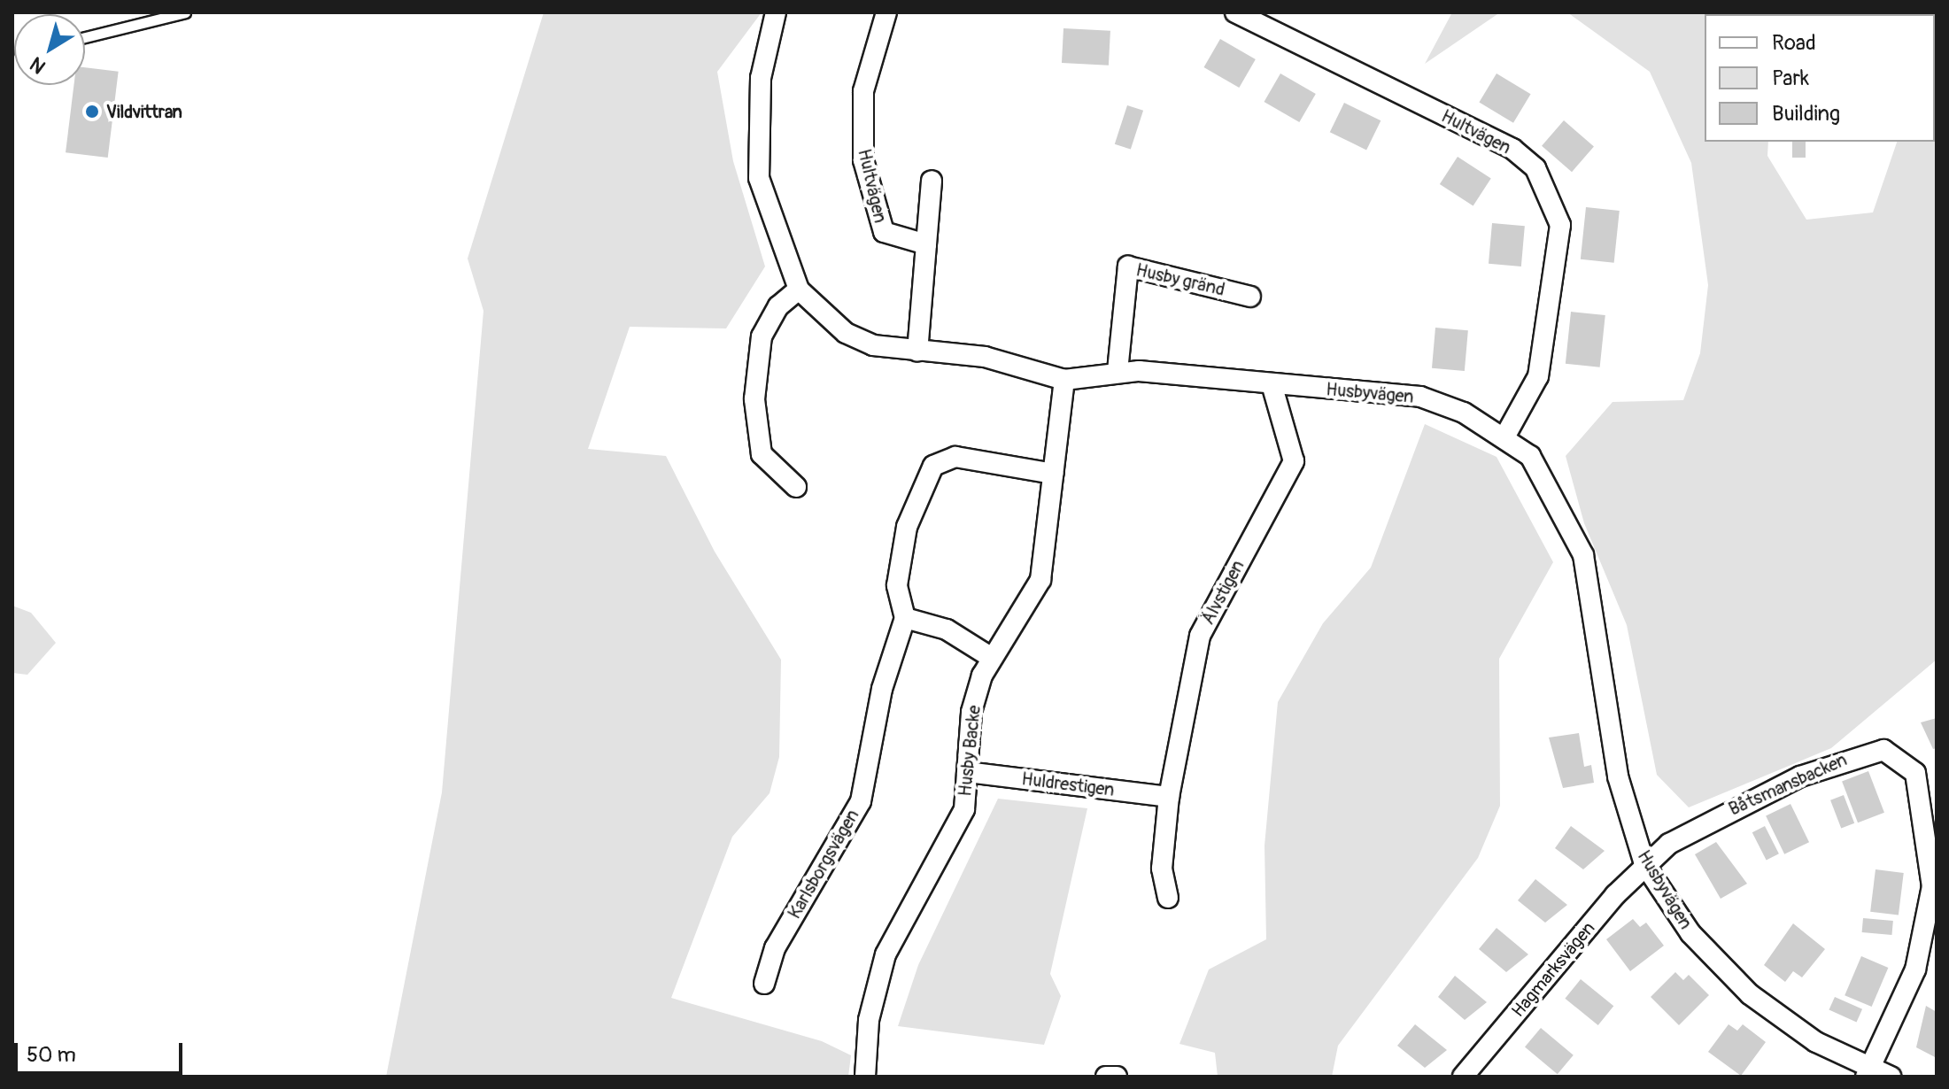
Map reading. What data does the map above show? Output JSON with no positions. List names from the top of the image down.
{
  "streets": {
    "street": [
      "Hultvägen",
      "Husby gränd",
      "Husbyvägen",
      "Älvstigen",
      "Husby Backe",
      "Huldrestigen",
      "Båtsmansbacken",
      "Karlsborgsvägen",
      "Hagmarksvägen"
    ]
  },
  "crossings": [
    ["Hultvägen", "Husbyvägen"],
    ["Husby gränd", "Husbyvägen"],
    ["Husbyvägen", "Älvstigen"],
    ["Husbyvägen", "Husby Backe"],
    ["Husbyvägen", "Båtsmansbacken"],
    ["Husbyvägen", "Hagmarksvägen"],
    ["Älvstigen", "Huldrestigen"],
    ["Husby Backe", "Huldrestigen"],
    ["Båtsmansbacken", "Hagmarksvägen"]
  ],
  "places": ["Vildvittran"],
  "legend": ["Road", "Park", "Building"],
  "scale_bar": "50 m",
  "north": "bottom left"
}
